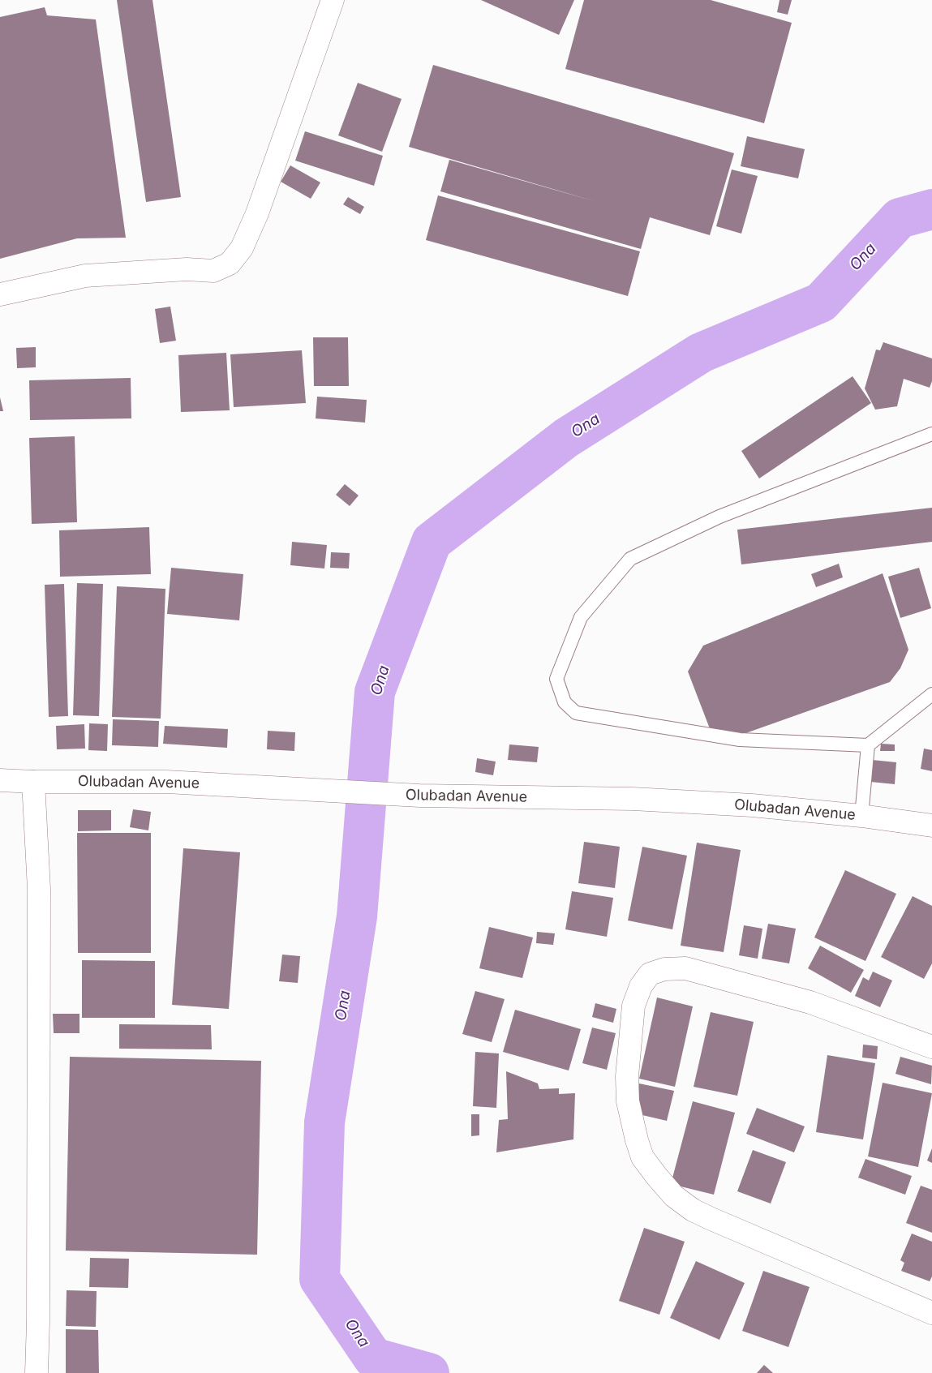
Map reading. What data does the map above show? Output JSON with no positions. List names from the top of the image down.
{
  "streets": {
    "street": ["Olubadan Avenue"]
  },
  "water": ["Ona"]
}
